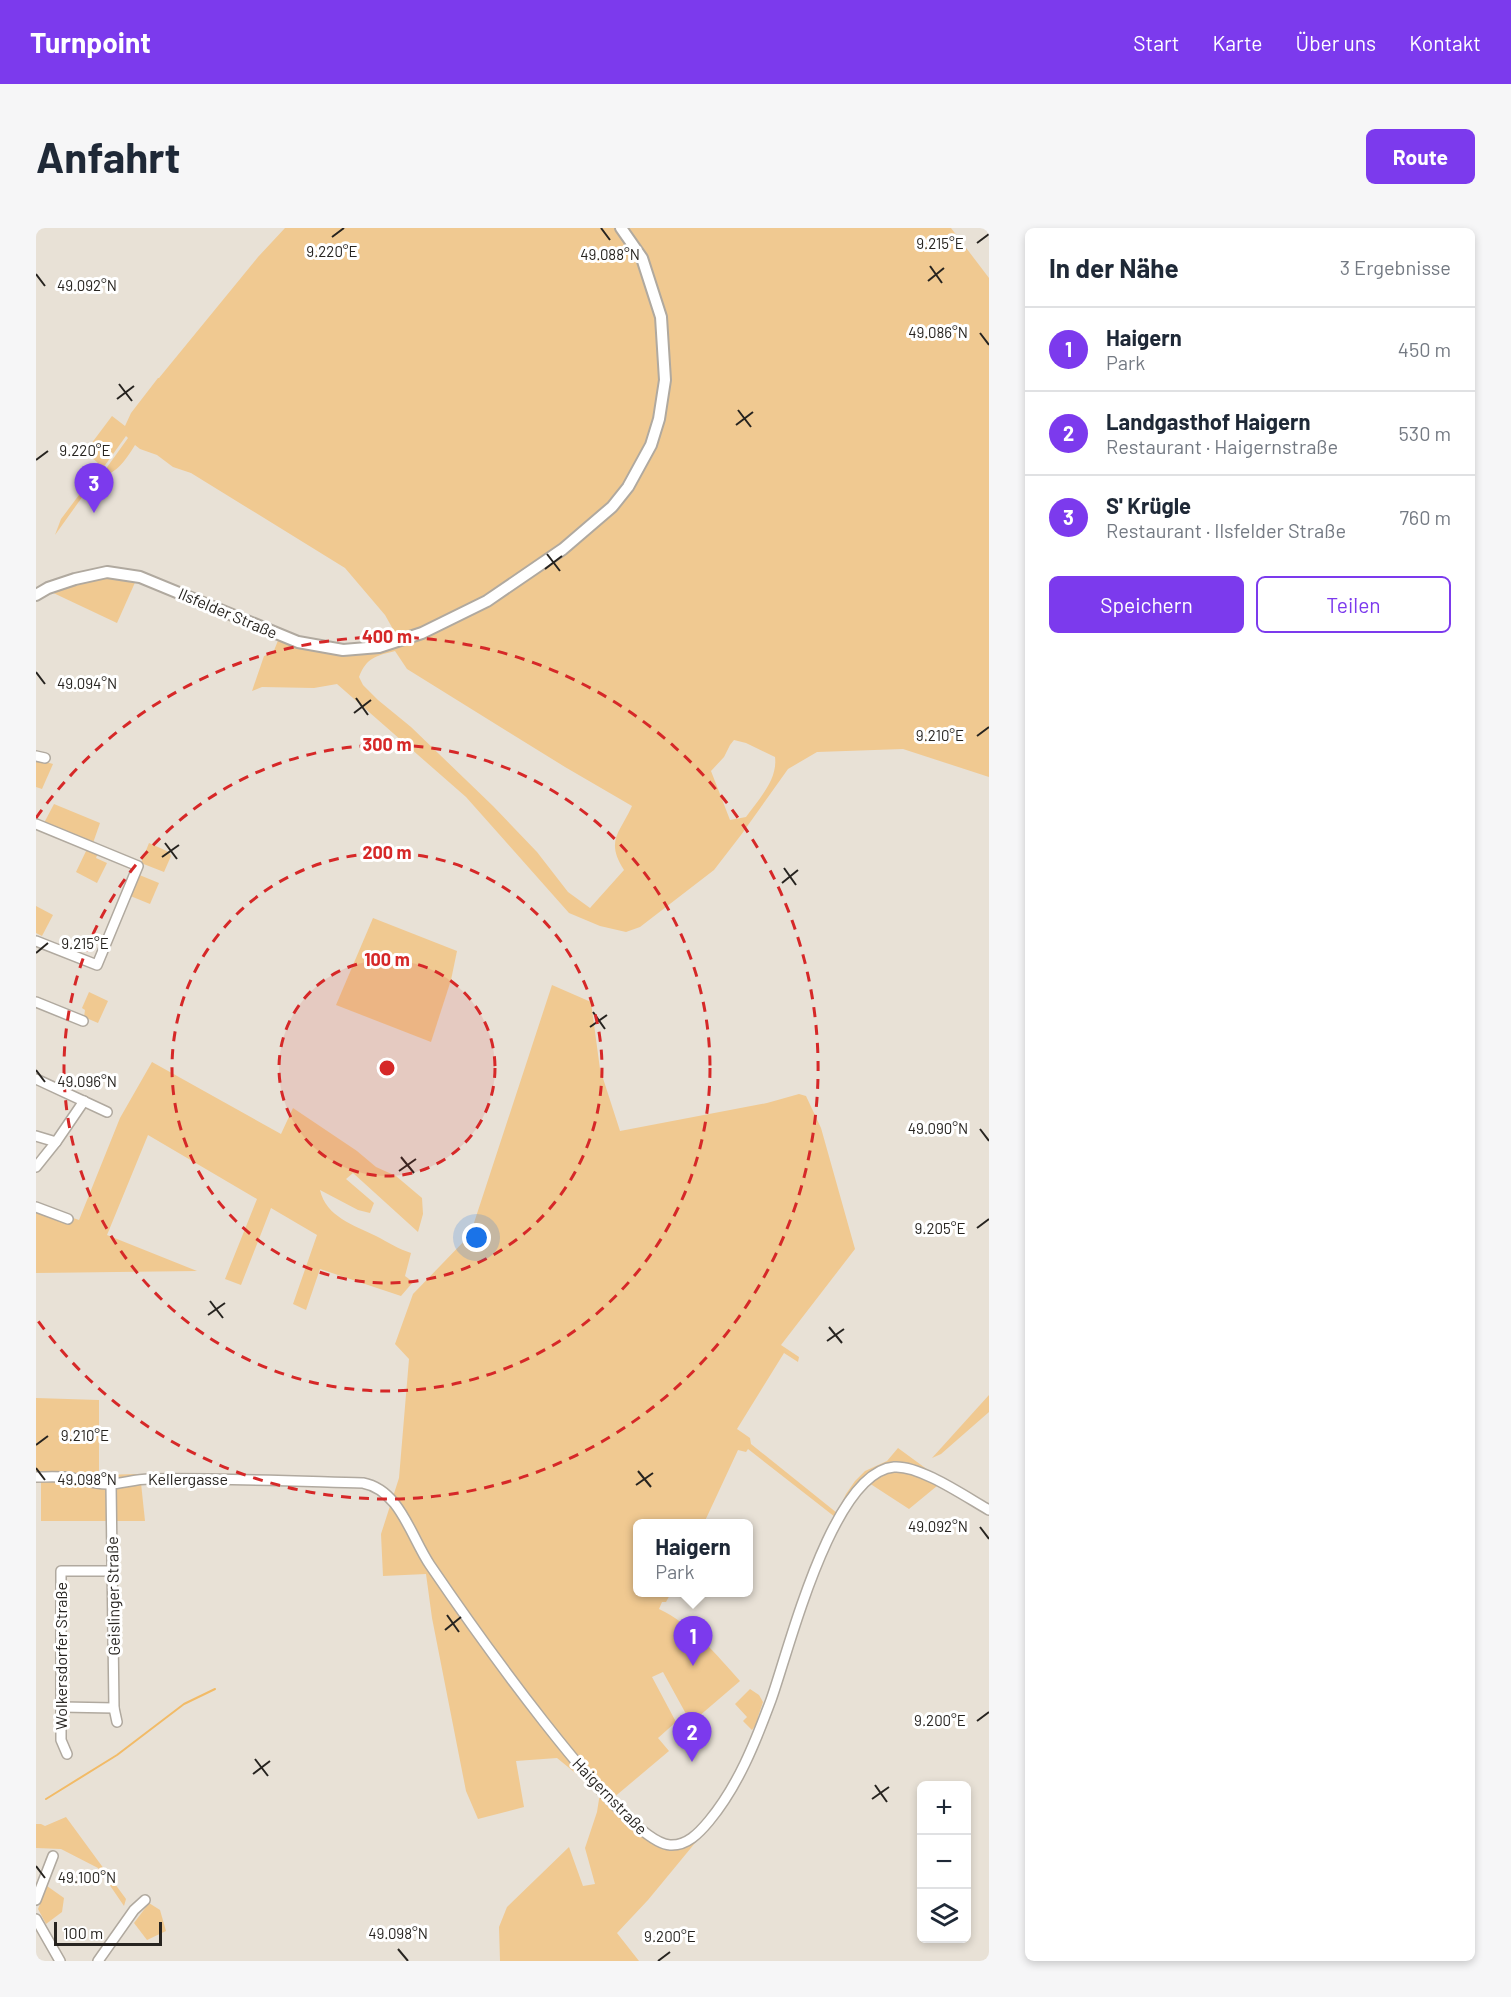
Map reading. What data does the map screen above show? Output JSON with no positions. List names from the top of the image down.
{
  "streets": {
    "main road": ["Ilsfelder Straße"],
    "street": [
      "Kellergasse",
      "Geislinger Straße",
      "Wolkersdorfer Straße",
      "Haigernstraße"
    ]
  },
  "crossings": [
    ["Kellergasse", "Geislinger Straße"],
    ["Kellergasse", "Haigernstraße"],
    ["Geislinger Straße", "Wolkersdorfer Straße"]
  ],
  "scale_bar": "100 m",
  "page": {
    "header": "Turnpoint",
    "nav": [
      "Start",
      "Karte",
      "Über uns",
      "Kontakt"
    ],
    "buttons": [
      "Route",
      ["Speichern", "Teilen"]
    ],
    "title": "Anfahrt",
    "heading": ["In der Nähe", "3 Ergebnisse"],
    "list": [
      {
        "mark": "1",
        "name": "Haigern",
        "note": "Park",
        "value": "450 m"
      },
      {
        "mark": "2",
        "name": "Landgasthof Haigern",
        "note": "Restaurant · Haigernstraße",
        "value": "530 m"
      },
      {
        "mark": "3",
        "name": "S' Krügle",
        "note": "Restaurant · Ilsfelder Straße",
        "value": "760 m"
      }
    ],
    "pins": ["3", "1", "2"],
    "popup": ["Haigern", "Park"],
    "map_buttons": ["+", "−"],
    "scale": "100 m"
  },
  "coordinates": [
    "9.215°E",
    "9.220°E",
    "49.088°N",
    "49.092°N",
    "49.086°N",
    "49.094°N",
    "9.210°E",
    "49.096°N",
    "49.090°N",
    "9.205°E",
    "49.098°N",
    "9.200°E",
    "49.100°N"
  ],
  "rings": [
    "400 m",
    "300 m",
    "200 m",
    "100 m"
  ]
}
